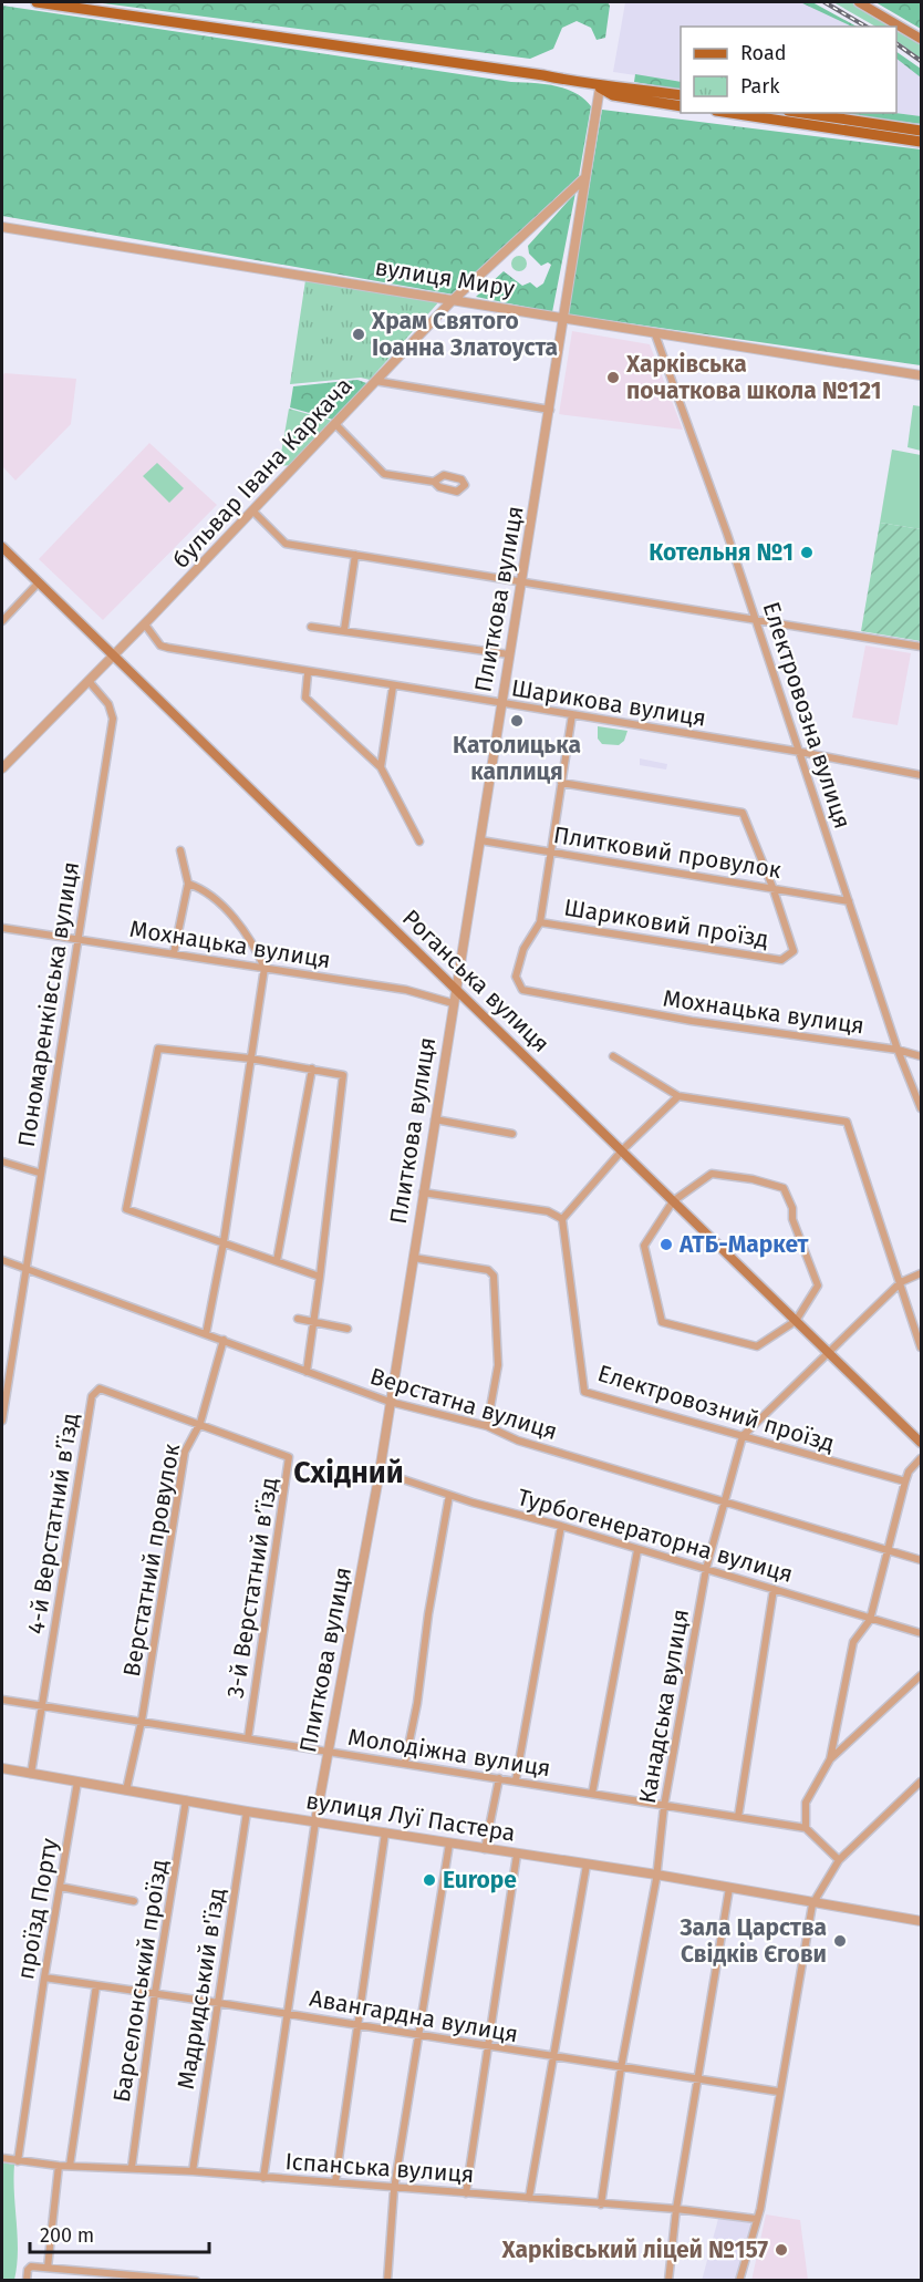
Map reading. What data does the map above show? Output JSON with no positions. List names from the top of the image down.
{
  "streets": {
    "main road": ["Роганська вулиця"],
    "street": [
      "вулиця Миру",
      "бульвар Івана Каркача",
      "Плиткова вулиця",
      "Шарикова вулиця",
      "Електровозна вулиця",
      "Плитковий провулок",
      "Шариковий проїзд",
      "Мохнацька вулиця",
      "Пономаренківська вулиця",
      "Верстатна вулиця",
      "Електровозний проїзд",
      "4-й Верстатний в’їзд",
      "Турбогенераторна вулиця",
      "Верстатний провулок",
      "3-й Верстатний в’їзд",
      "Канадська вулиця",
      "Молодіжна вулиця",
      "вулиця Луї Пастера",
      "проїзд Порту",
      "Барселонський проїзд",
      "Мадридський в'їзд",
      "Авангардна вулиця",
      "Іспанська вулиця"
    ]
  },
  "crossings": [
    ["вулиця Миру", "бульвар Івана Каркача"],
    ["вулиця Миру", "Плиткова вулиця"],
    ["вулиця Миру", "Електровозна вулиця"],
    ["бульвар Івана Каркача", "Плиткова вулиця"],
    ["бульвар Івана Каркача", "Шарикова вулиця"],
    ["бульвар Івана Каркача", "Роганська вулиця"],
    ["бульвар Івана Каркача", "Пономаренківська вулиця"],
    ["Плиткова вулиця", "Шарикова вулиця"],
    ["Плиткова вулиця", "Плитковий провулок"],
    ["Плиткова вулиця", "Мохнацька вулиця"],
    ["Плиткова вулиця", "Роганська вулиця"],
    ["Плиткова вулиця", "Верстатна вулиця"],
    ["Плиткова вулиця", "Турбогенераторна вулиця"],
    ["Плиткова вулиця", "Молодіжна вулиця"],
    ["Плиткова вулиця", "вулиця Луї Пастера"],
    ["Плиткова вулиця", "Авангардна вулиця"],
    ["Плиткова вулиця", "Іспанська вулиця"],
    ["Шарикова вулиця", "Електровозна вулиця"],
    ["Електровозна вулиця", "Плитковий провулок"],
    ["Електровозна вулиця", "Мохнацька вулиця"],
    ["Плитковий провулок", "Шариковий проїзд"],
    ["Шариковий проїзд", "Мохнацька вулиця"],
    ["Мохнацька вулиця", "Пономаренківська вулиця"],
    ["Роганська вулиця", "Канадська вулиця"],
    ["Пономаренківська вулиця", "Верстатна вулиця"],
    ["Верстатна вулиця", "Верстатний провулок"],
    ["Верстатна вулиця", "Канадська вулиця"],
    ["Електровозний проїзд", "Канадська вулиця"],
    ["4-й Верстатний в’їзд", "Верстатний провулок"],
    ["4-й Верстатний в’їзд", "3-й Верстатний в’їзд"],
    ["4-й Верстатний в’їзд", "Молодіжна вулиця"],
    ["4-й Верстатний в’їзд", "вулиця Луї Пастера"],
    ["Турбогенераторна вулиця", "Канадська вулиця"],
    ["Верстатний провулок", "3-й Верстатний в’їзд"],
    ["Верстатний провулок", "Молодіжна вулиця"],
    ["Верстатний провулок", "вулиця Луї Пастера"],
    ["3-й Верстатний в’їзд", "Молодіжна вулиця"],
    ["Канадська вулиця", "Молодіжна вулиця"],
    ["Канадська вулиця", "вулиця Луї Пастера"],
    ["Канадська вулиця", "Авангардна вулиця"],
    ["Канадська вулиця", "Іспанська вулиця"],
    ["вулиця Луї Пастера", "проїзд Порту"],
    ["вулиця Луї Пастера", "Барселонський проїзд"],
    ["вулиця Луї Пастера", "Мадридський в'їзд"],
    ["проїзд Порту", "Авангардна вулиця"],
    ["проїзд Порту", "Іспанська вулиця"],
    ["Барселонський проїзд", "Авангардна вулиця"],
    ["Барселонський проїзд", "Іспанська вулиця"],
    ["Мадридський в'їзд", "Авангардна вулиця"],
    ["Мадридський в'їзд", "Іспанська вулиця"]
  ],
  "districts": ["Східний"],
  "places": [
    "Храм Святого Іоанна Златоуста",
    "Харківська початкова школа №121",
    "Котельня №1",
    "Католицька каплиця",
    "АТБ-Маркет",
    "Europe",
    "Зала Царства Свідків Єгови",
    "Харківський ліцей №157"
  ],
  "legend": ["Road", "Park"],
  "scale_bar": "200 m"
}
